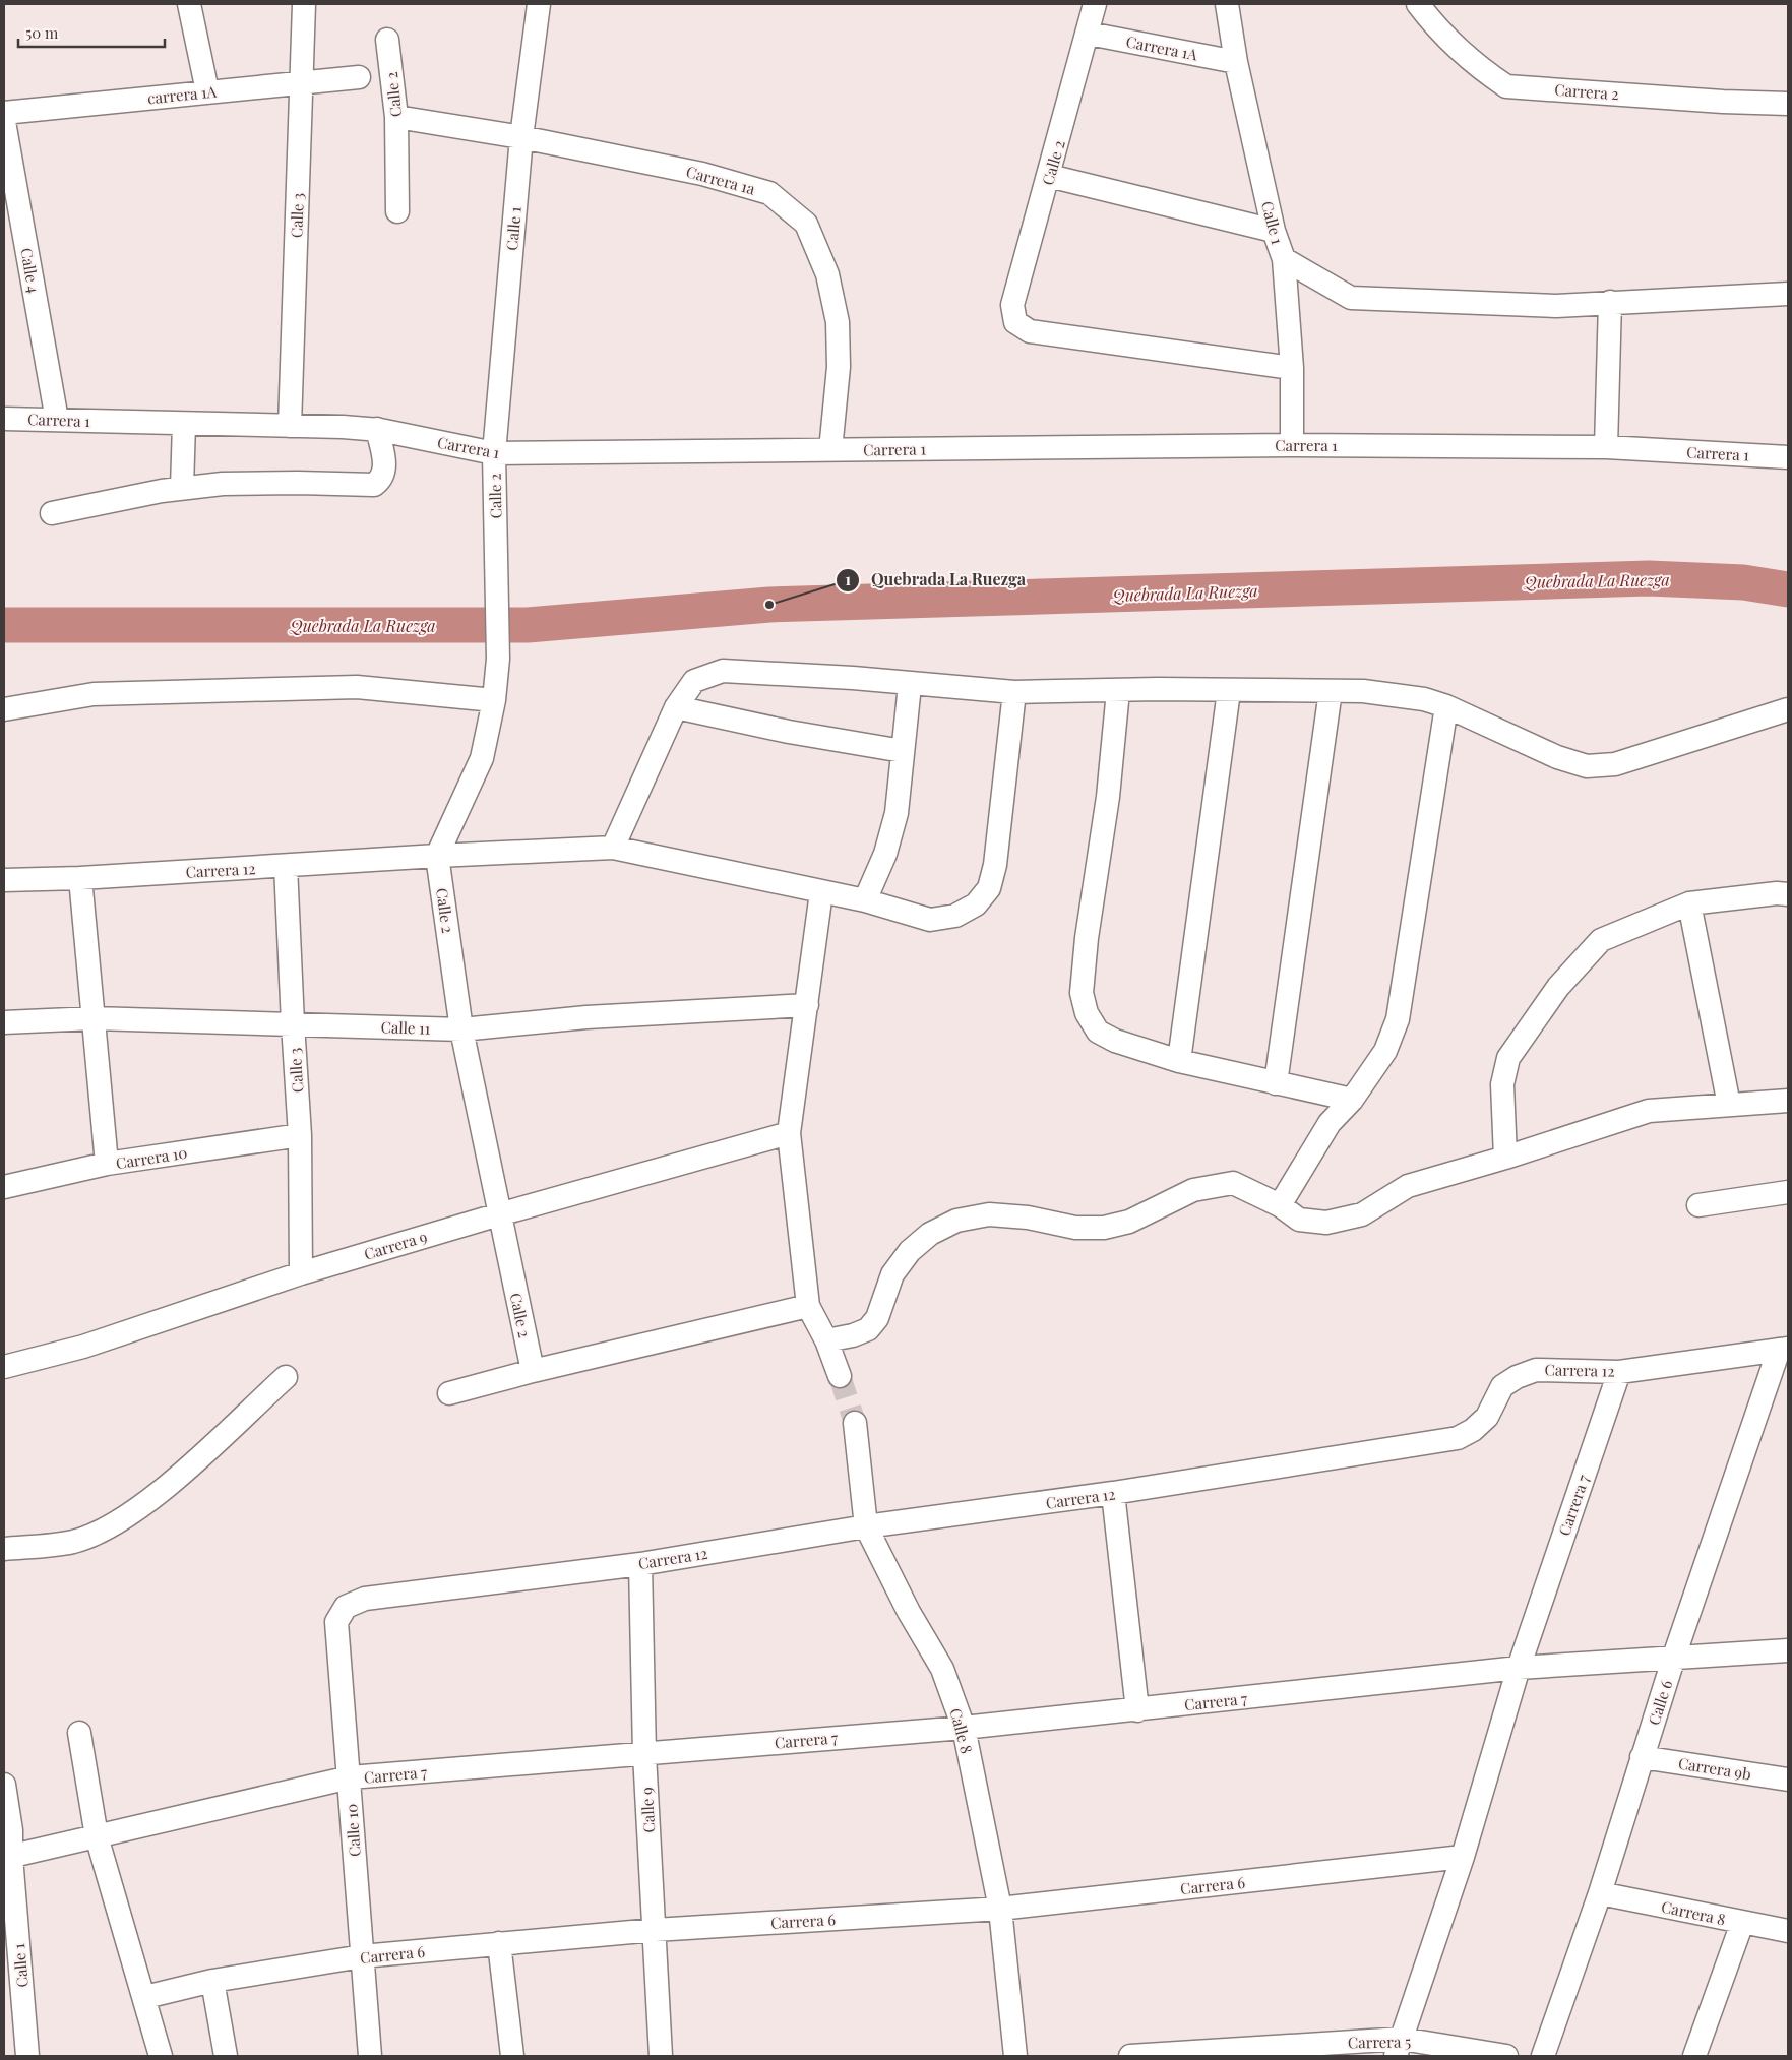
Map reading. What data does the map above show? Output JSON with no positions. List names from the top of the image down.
{
  "streets": {
    "street": [
      "Carrera 1A",
      "Carrera 2",
      "carrera 1A",
      "Calle 2",
      "Carrera 1a",
      "Calle 3",
      "Calle 1",
      "Calle 4",
      "Carrera 1",
      "Carrera 12",
      "Calle 11",
      "Carrera 10",
      "Carrera 9",
      "Carrera 7",
      "Calle 6",
      "Calle 8",
      "Carrera 9b",
      "Calle 9",
      "Calle 10",
      "Carrera 6",
      "Carrera 8",
      "Carrera 5"
    ]
  },
  "crossings": [
    ["Carrera 1A", "Calle 2"],
    ["Carrera 1A", "Calle 1"],
    ["carrera 1A", "Calle 3"],
    ["Calle 2", "Carrera 1a"],
    ["Calle 2", "Calle 1"],
    ["Calle 2", "Carrera 1"],
    ["Calle 2", "Carrera 12"],
    ["Calle 2", "Calle 11"],
    ["Calle 2", "Carrera 9"],
    ["Carrera 1a", "Calle 1"],
    ["Carrera 1a", "Carrera 1"],
    ["Calle 3", "Carrera 1"],
    ["Calle 3", "Carrera 12"],
    ["Calle 3", "Calle 11"],
    ["Calle 3", "Carrera 10"],
    ["Calle 3", "Carrera 9"],
    ["Calle 1", "Carrera 1"],
    ["Calle 4", "Carrera 1"],
    ["Carrera 12", "Carrera 7"],
    ["Carrera 12", "Calle 6"],
    ["Carrera 12", "Calle 8"],
    ["Carrera 12", "Calle 9"],
    ["Carrera 12", "Calle 10"],
    ["Carrera 7", "Calle 6"],
    ["Carrera 7", "Calle 8"],
    ["Carrera 7", "Calle 9"],
    ["Carrera 7", "Calle 10"],
    ["Carrera 7", "Carrera 6"],
    ["Carrera 7", "Carrera 5"],
    ["Calle 6", "Carrera 9b"],
    ["Calle 6", "Carrera 8"],
    ["Calle 8", "Carrera 6"],
    ["Calle 9", "Carrera 6"],
    ["Calle 10", "Carrera 6"]
  ],
  "water": ["Quebrada La Ruezga"],
  "places": ["Quebrada La Ruezga"],
  "scale_bar": "50 m"
}
